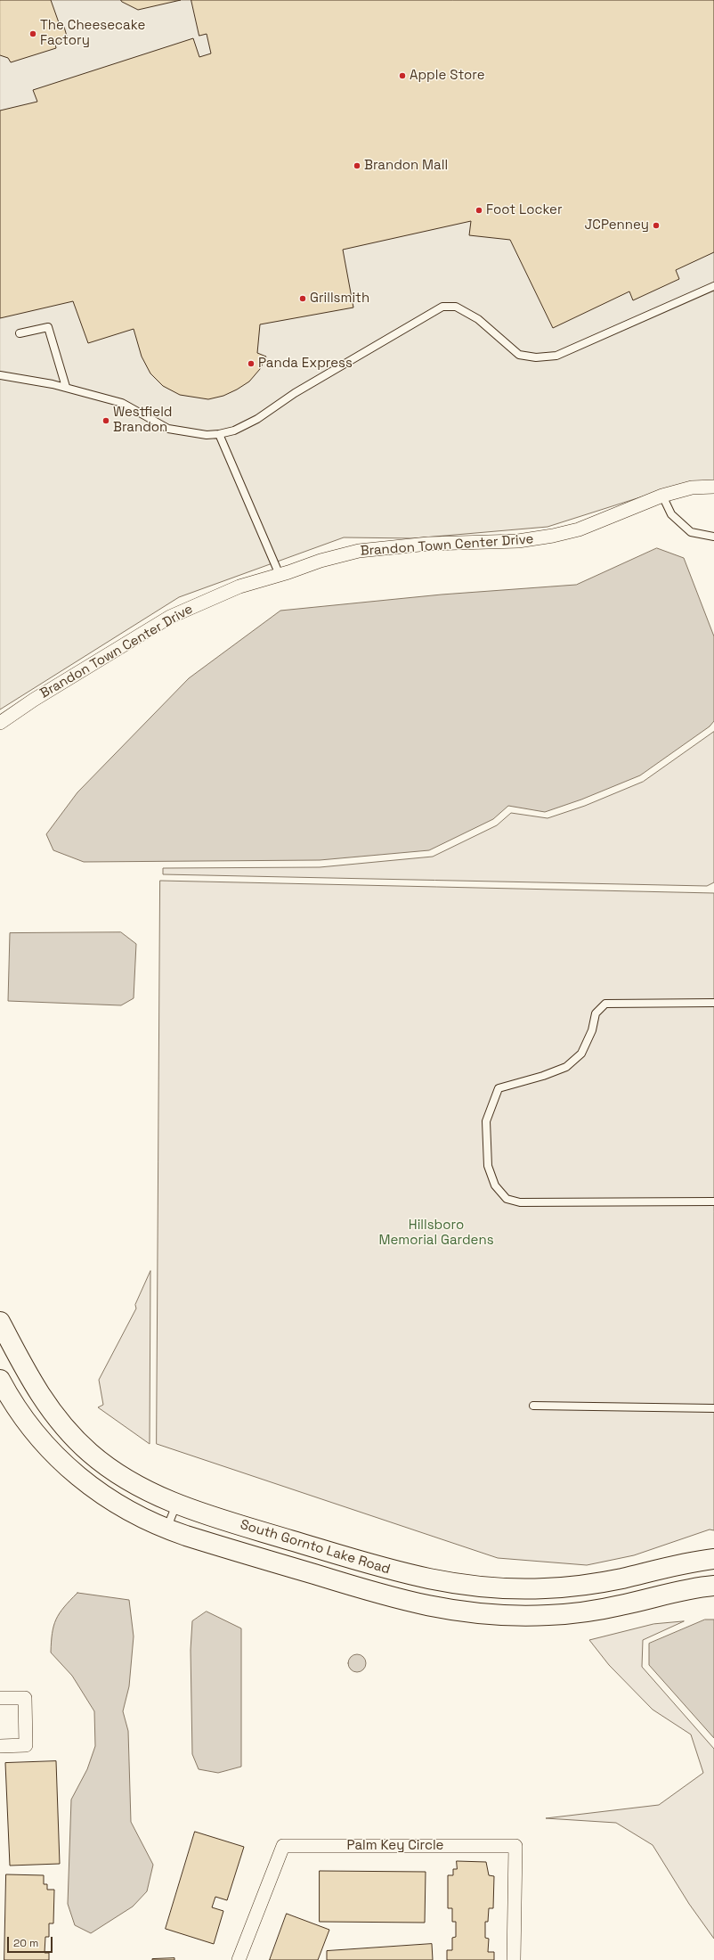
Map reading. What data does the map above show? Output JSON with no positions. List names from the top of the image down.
{
  "streets": {
    "street": ["Brandon Town Center Drive", "South Gornto Lake Road", "Palm Key Circle"]
  },
  "parks": ["Hillsboro Memorial Gardens"],
  "places": [
    "The Cheesecake Factory",
    "Apple Store",
    "Brandon Mall",
    "Foot Locker",
    "JCPenney",
    "Grillsmith",
    "Panda Express",
    "Westfield Brandon"
  ],
  "scale_bar": "20 m"
}
